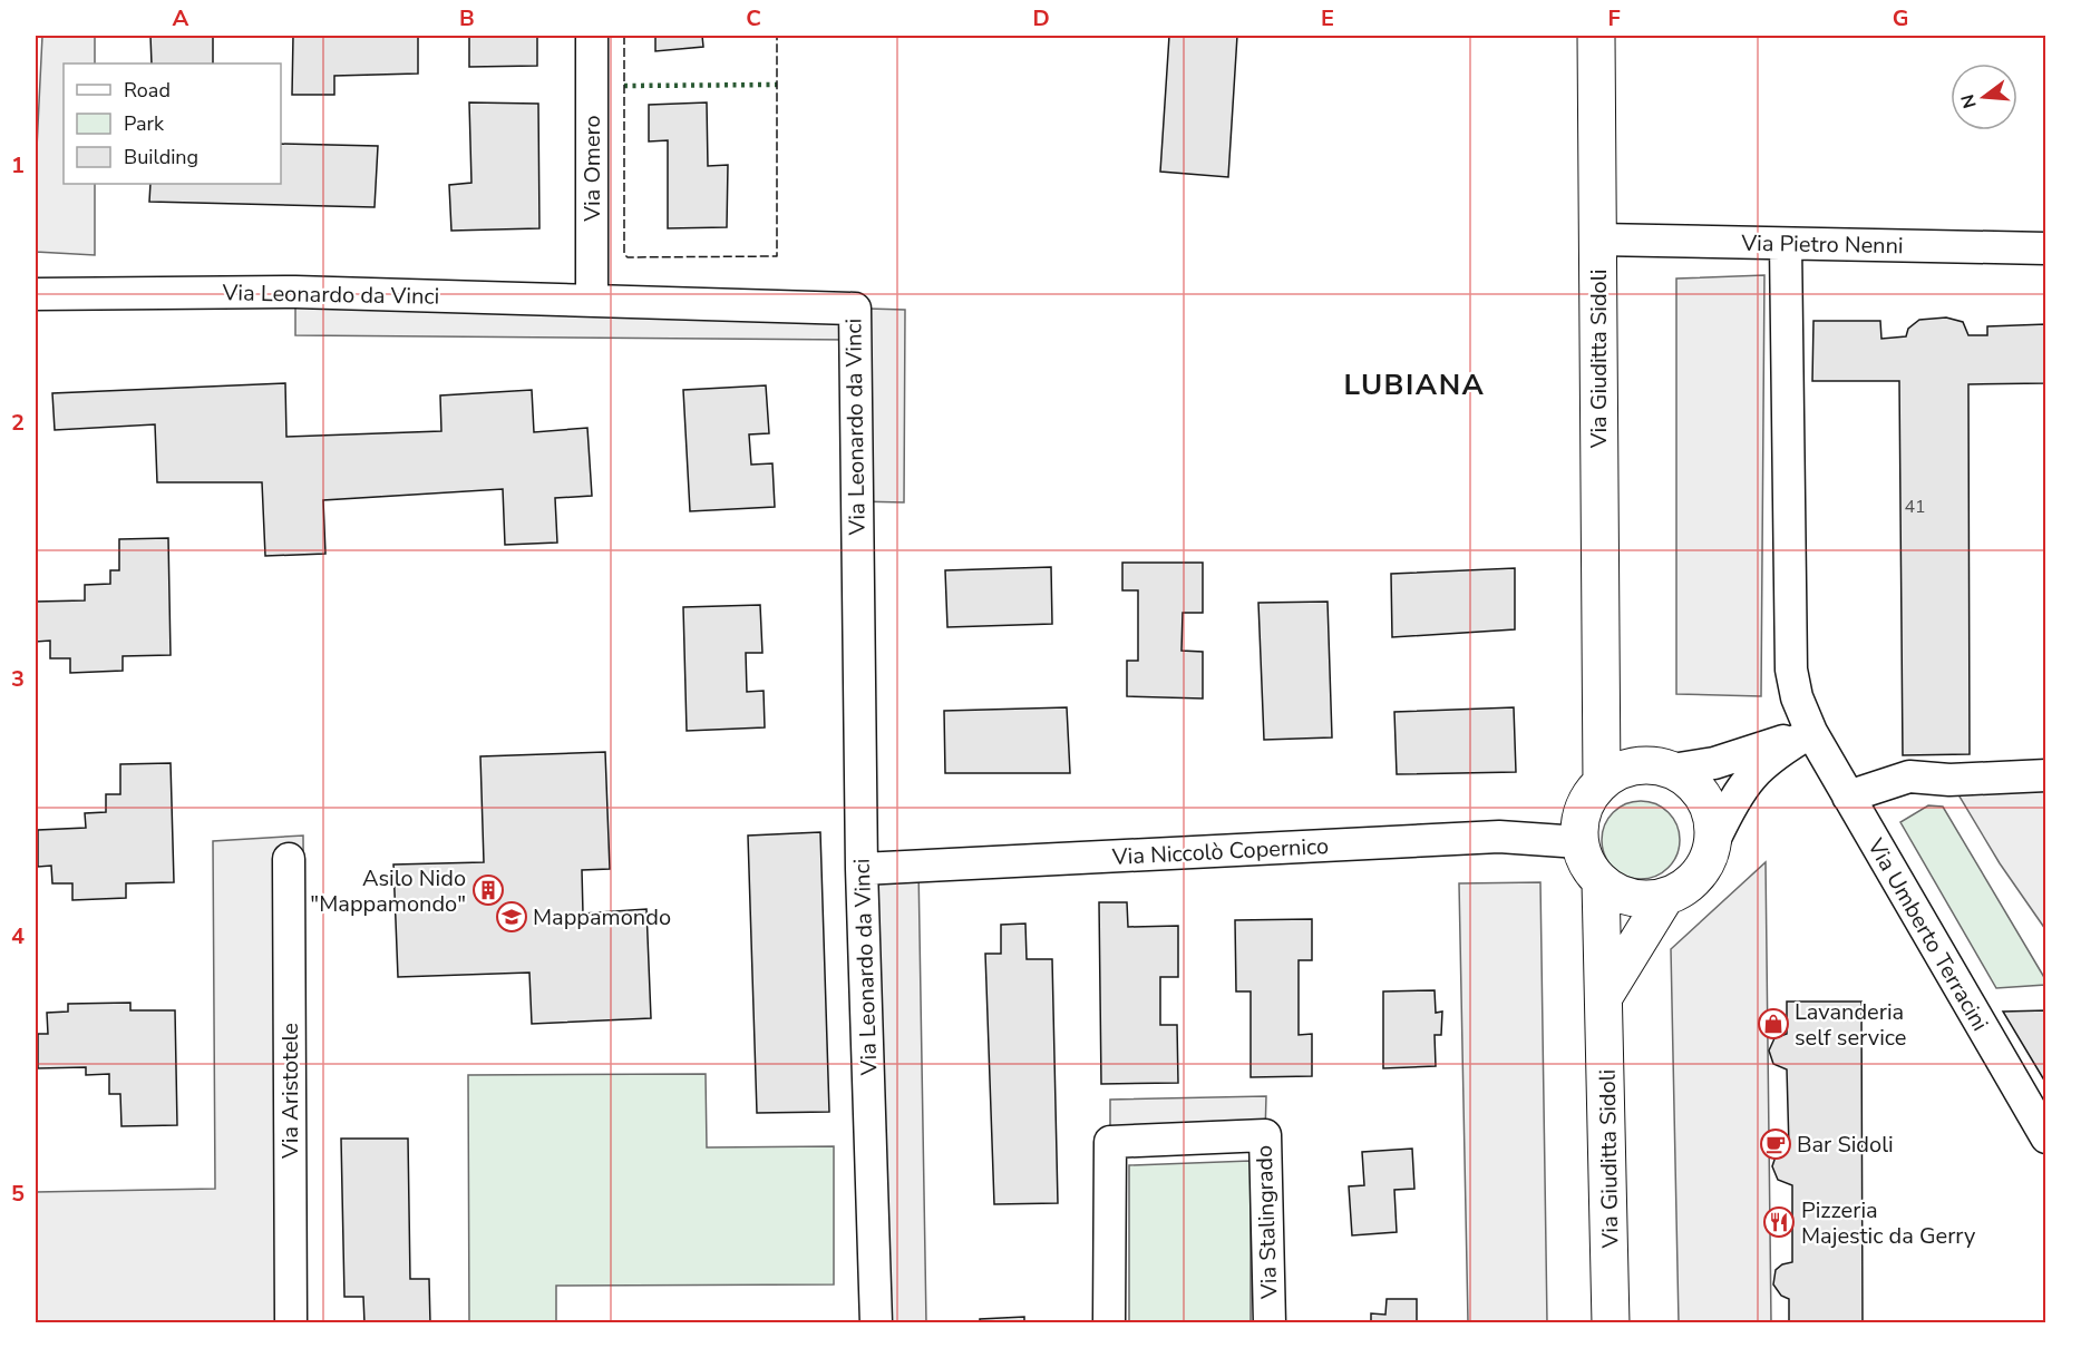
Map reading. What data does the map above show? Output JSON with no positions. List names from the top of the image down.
{
  "streets": {
    "street": [
      "Via Omero",
      "Via Pietro Nenni",
      "Via Leonardo da Vinci",
      "Via Giuditta Sidoli",
      "Via Niccolò Copernico",
      "Via Umberto Terracini",
      "Via Aristotele",
      "Via Stalingrado"
    ]
  },
  "crossings": [
    ["Via Omero", "Via Leonardo da Vinci"],
    ["Via Pietro Nenni", "Via Giuditta Sidoli"],
    ["Via Leonardo da Vinci", "Via Niccolò Copernico"],
    ["Via Giuditta Sidoli", "Via Niccolò Copernico"]
  ],
  "districts": ["LUBIANA"],
  "places": {
    "building": ["Asilo Nido \"Mappamondo\""],
    "school or university": ["Mappamondo"],
    "shop": ["Lavanderia self service"],
    "cafe": ["Bar Sidoli"],
    "restaurant": ["Pizzeria Majestic da Gerry"]
  },
  "house_numbers": ["41"],
  "legend": ["Road", "Park", "Building"],
  "north": "left",
  "grid": {
    "columns": [
      "A",
      "B",
      "C",
      "D",
      "E",
      "F",
      "G"
    ],
    "rows": [
      "1",
      "2",
      "3",
      "4",
      "5"
    ]
  }
}
